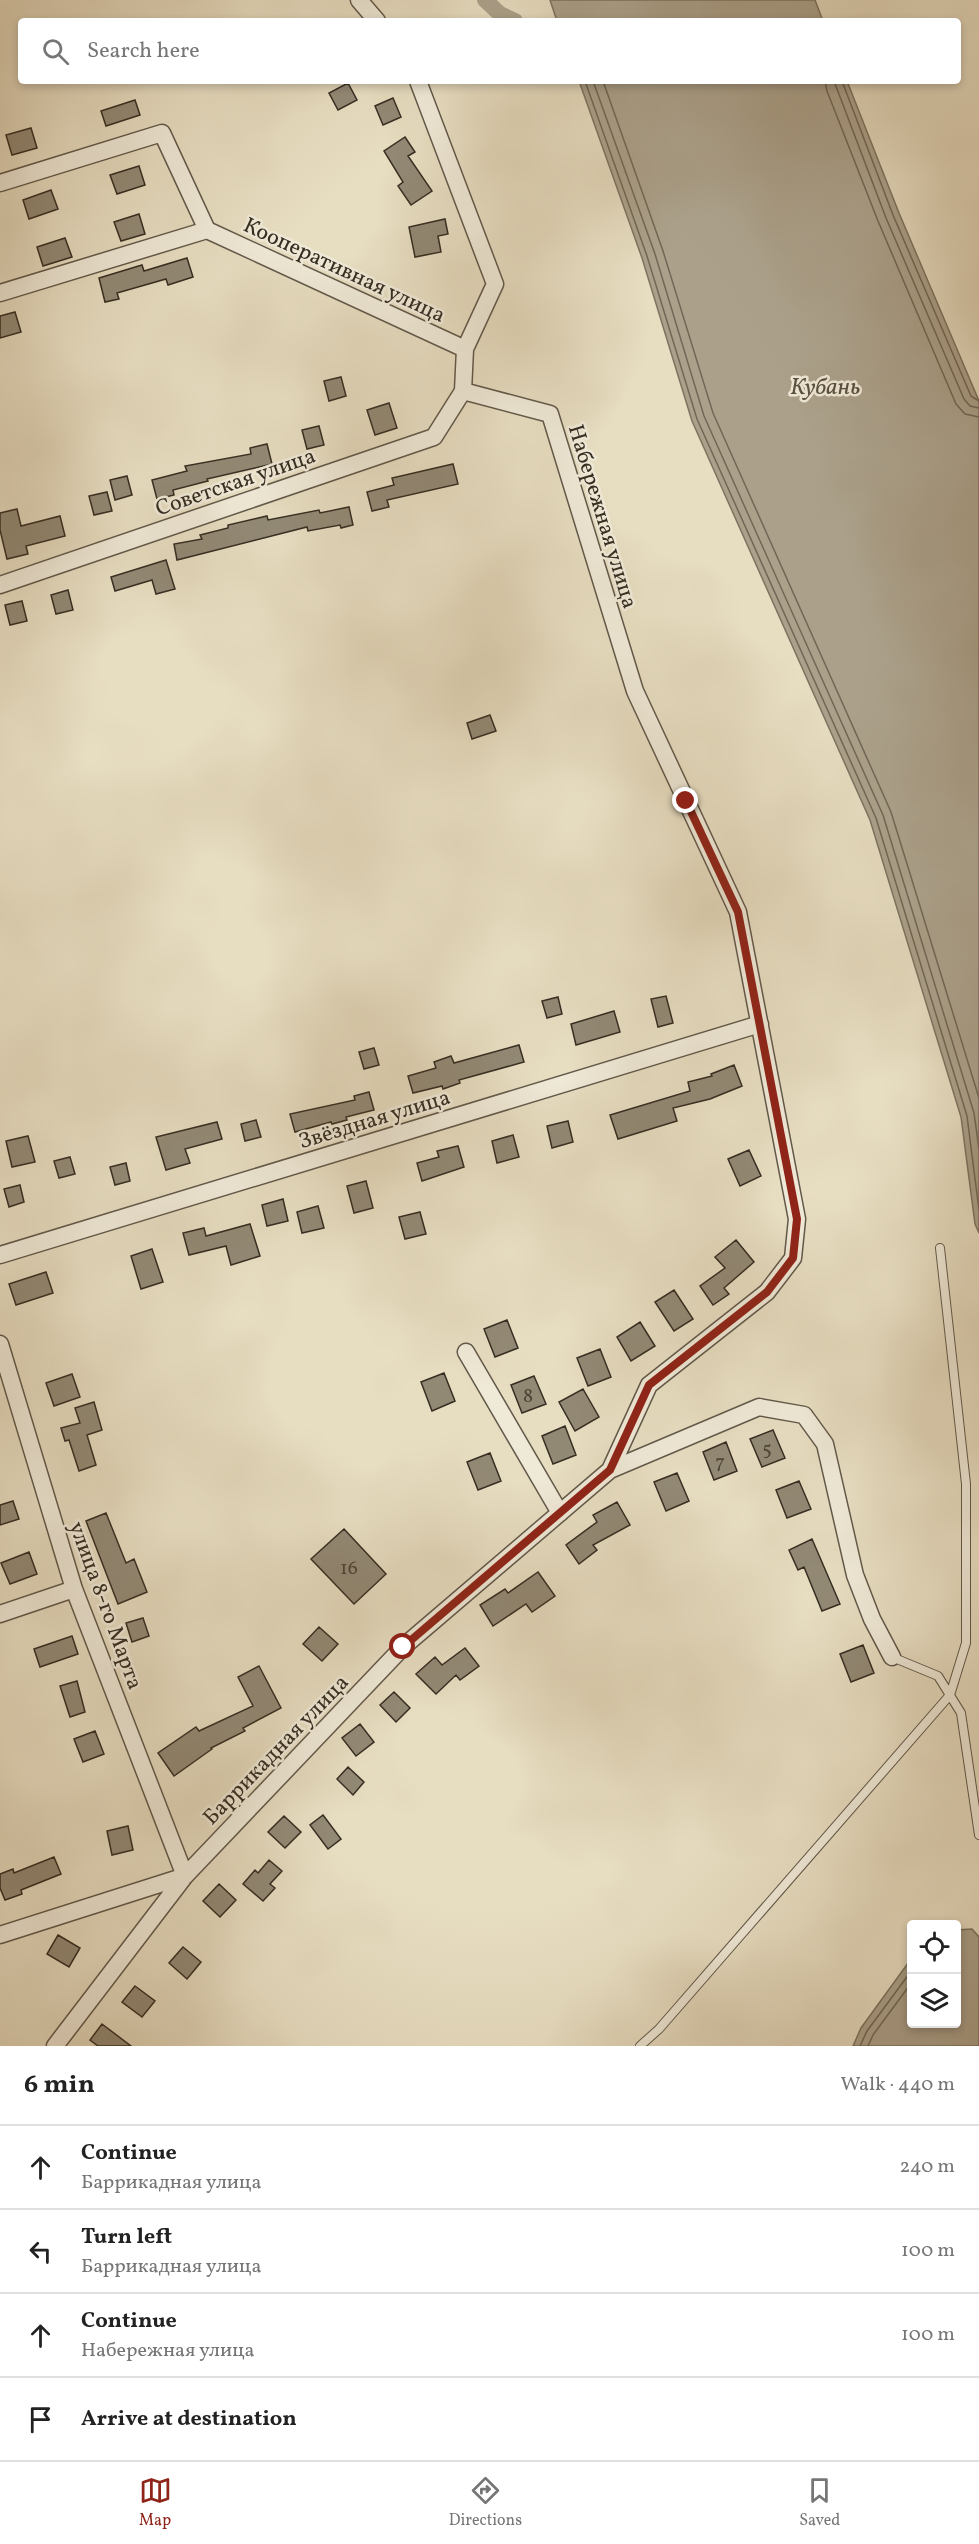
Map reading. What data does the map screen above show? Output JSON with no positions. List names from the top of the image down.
{
  "streets": {
    "street": [
      "Кооперативная улица",
      "Советская улица",
      "Набережная улица",
      "Звёздная улица",
      "улица 8-го Марта",
      "Баррикадная улица"
    ]
  },
  "crossings": [
    ["Советская улица", "Набережная улица"],
    ["Набережная улица", "Звёздная улица"],
    ["Набережная улица", "Баррикадная улица"],
    ["Звёздная улица", "Баррикадная улица"],
    ["улица 8-го Марта", "Баррикадная улица"]
  ],
  "water": ["Кубань"],
  "house_numbers": [
    "8",
    "5",
    "7",
    "16"
  ],
  "page": {
    "search": "Search here",
    "heading": ["6 min", "Walk · 440 m"],
    "list": [
      ["Continue", "Баррикадная улица", "240 m"],
      ["Turn left", "Баррикадная улица", "100 m"],
      ["Continue", "Набережная улица", "100 m"],
      "Arrive at destination"
    ],
    "nav": ["Map", "Directions", "Saved"]
  }
}
